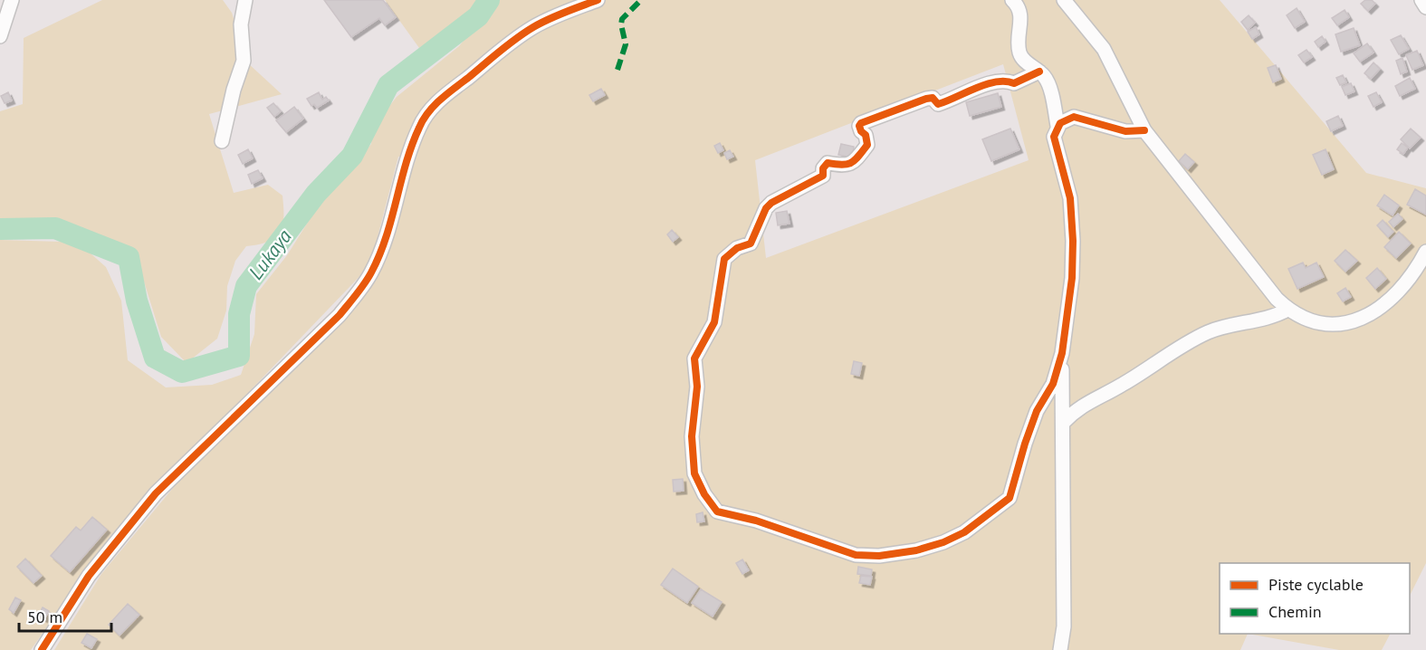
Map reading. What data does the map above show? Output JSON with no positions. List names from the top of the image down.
{
  "water": ["Lukaya"],
  "legend": ["Piste cyclable", "Chemin"],
  "scale_bar": "50 m"
}
